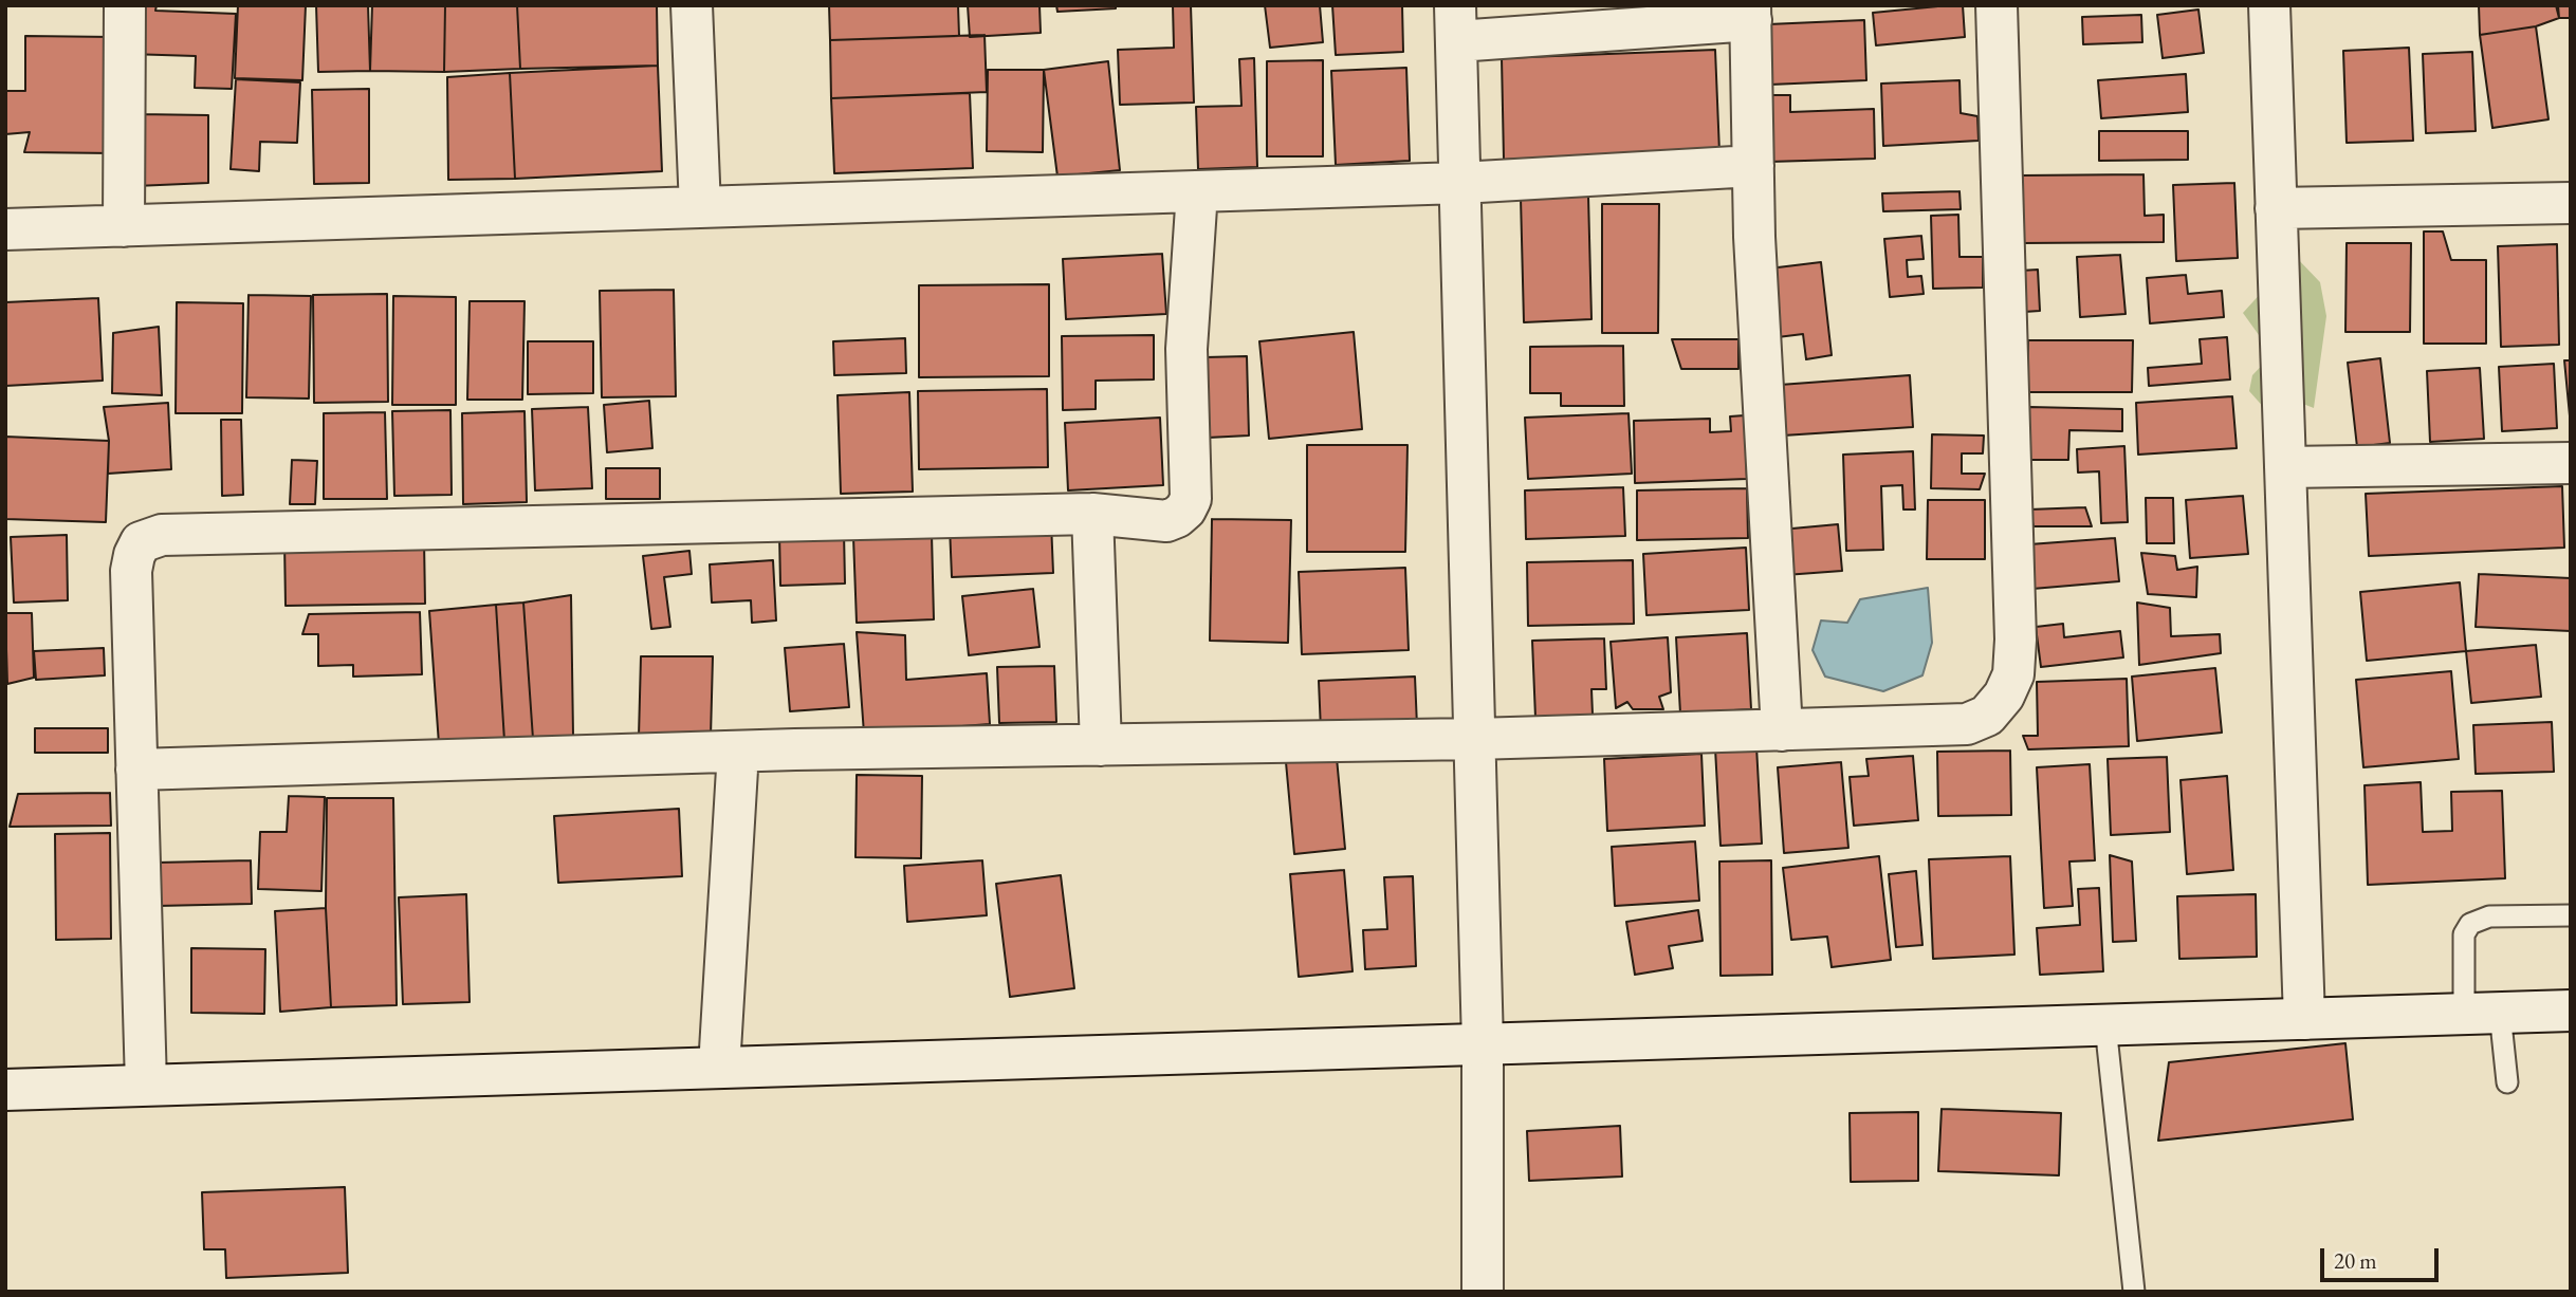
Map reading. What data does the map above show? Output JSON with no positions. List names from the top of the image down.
{
  "scale_bar": "20 m"
}
